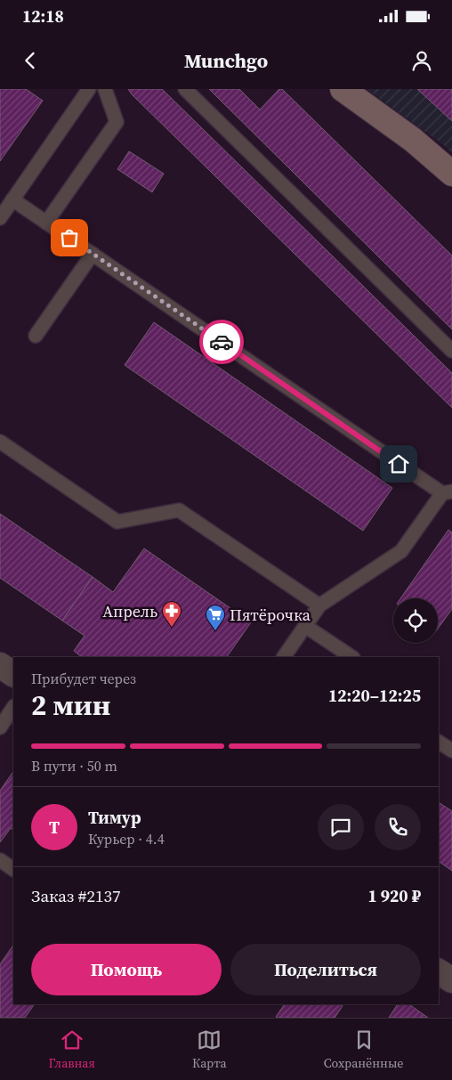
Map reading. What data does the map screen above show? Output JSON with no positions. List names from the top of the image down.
{
  "places": {
    "pharmacy": ["Апрель"],
    "supermarket": ["Пятёрочка"]
  },
  "page": {
    "status": "12:18",
    "header": "Munchgo",
    "heading": ["2 мин", "Прибудет через", "12:20–12:25"],
    "panel": [
      "Тимур",
      "Курьер · 4.4",
      "Заказ #2137",
      "1 920 ₽"
    ],
    "bar": "В пути · 50 m",
    "round": "Т",
    "buttons": ["Помощь", "Поделиться"],
    "tabs": ["Главная", "Карта", "Сохранённые"]
  }
}
